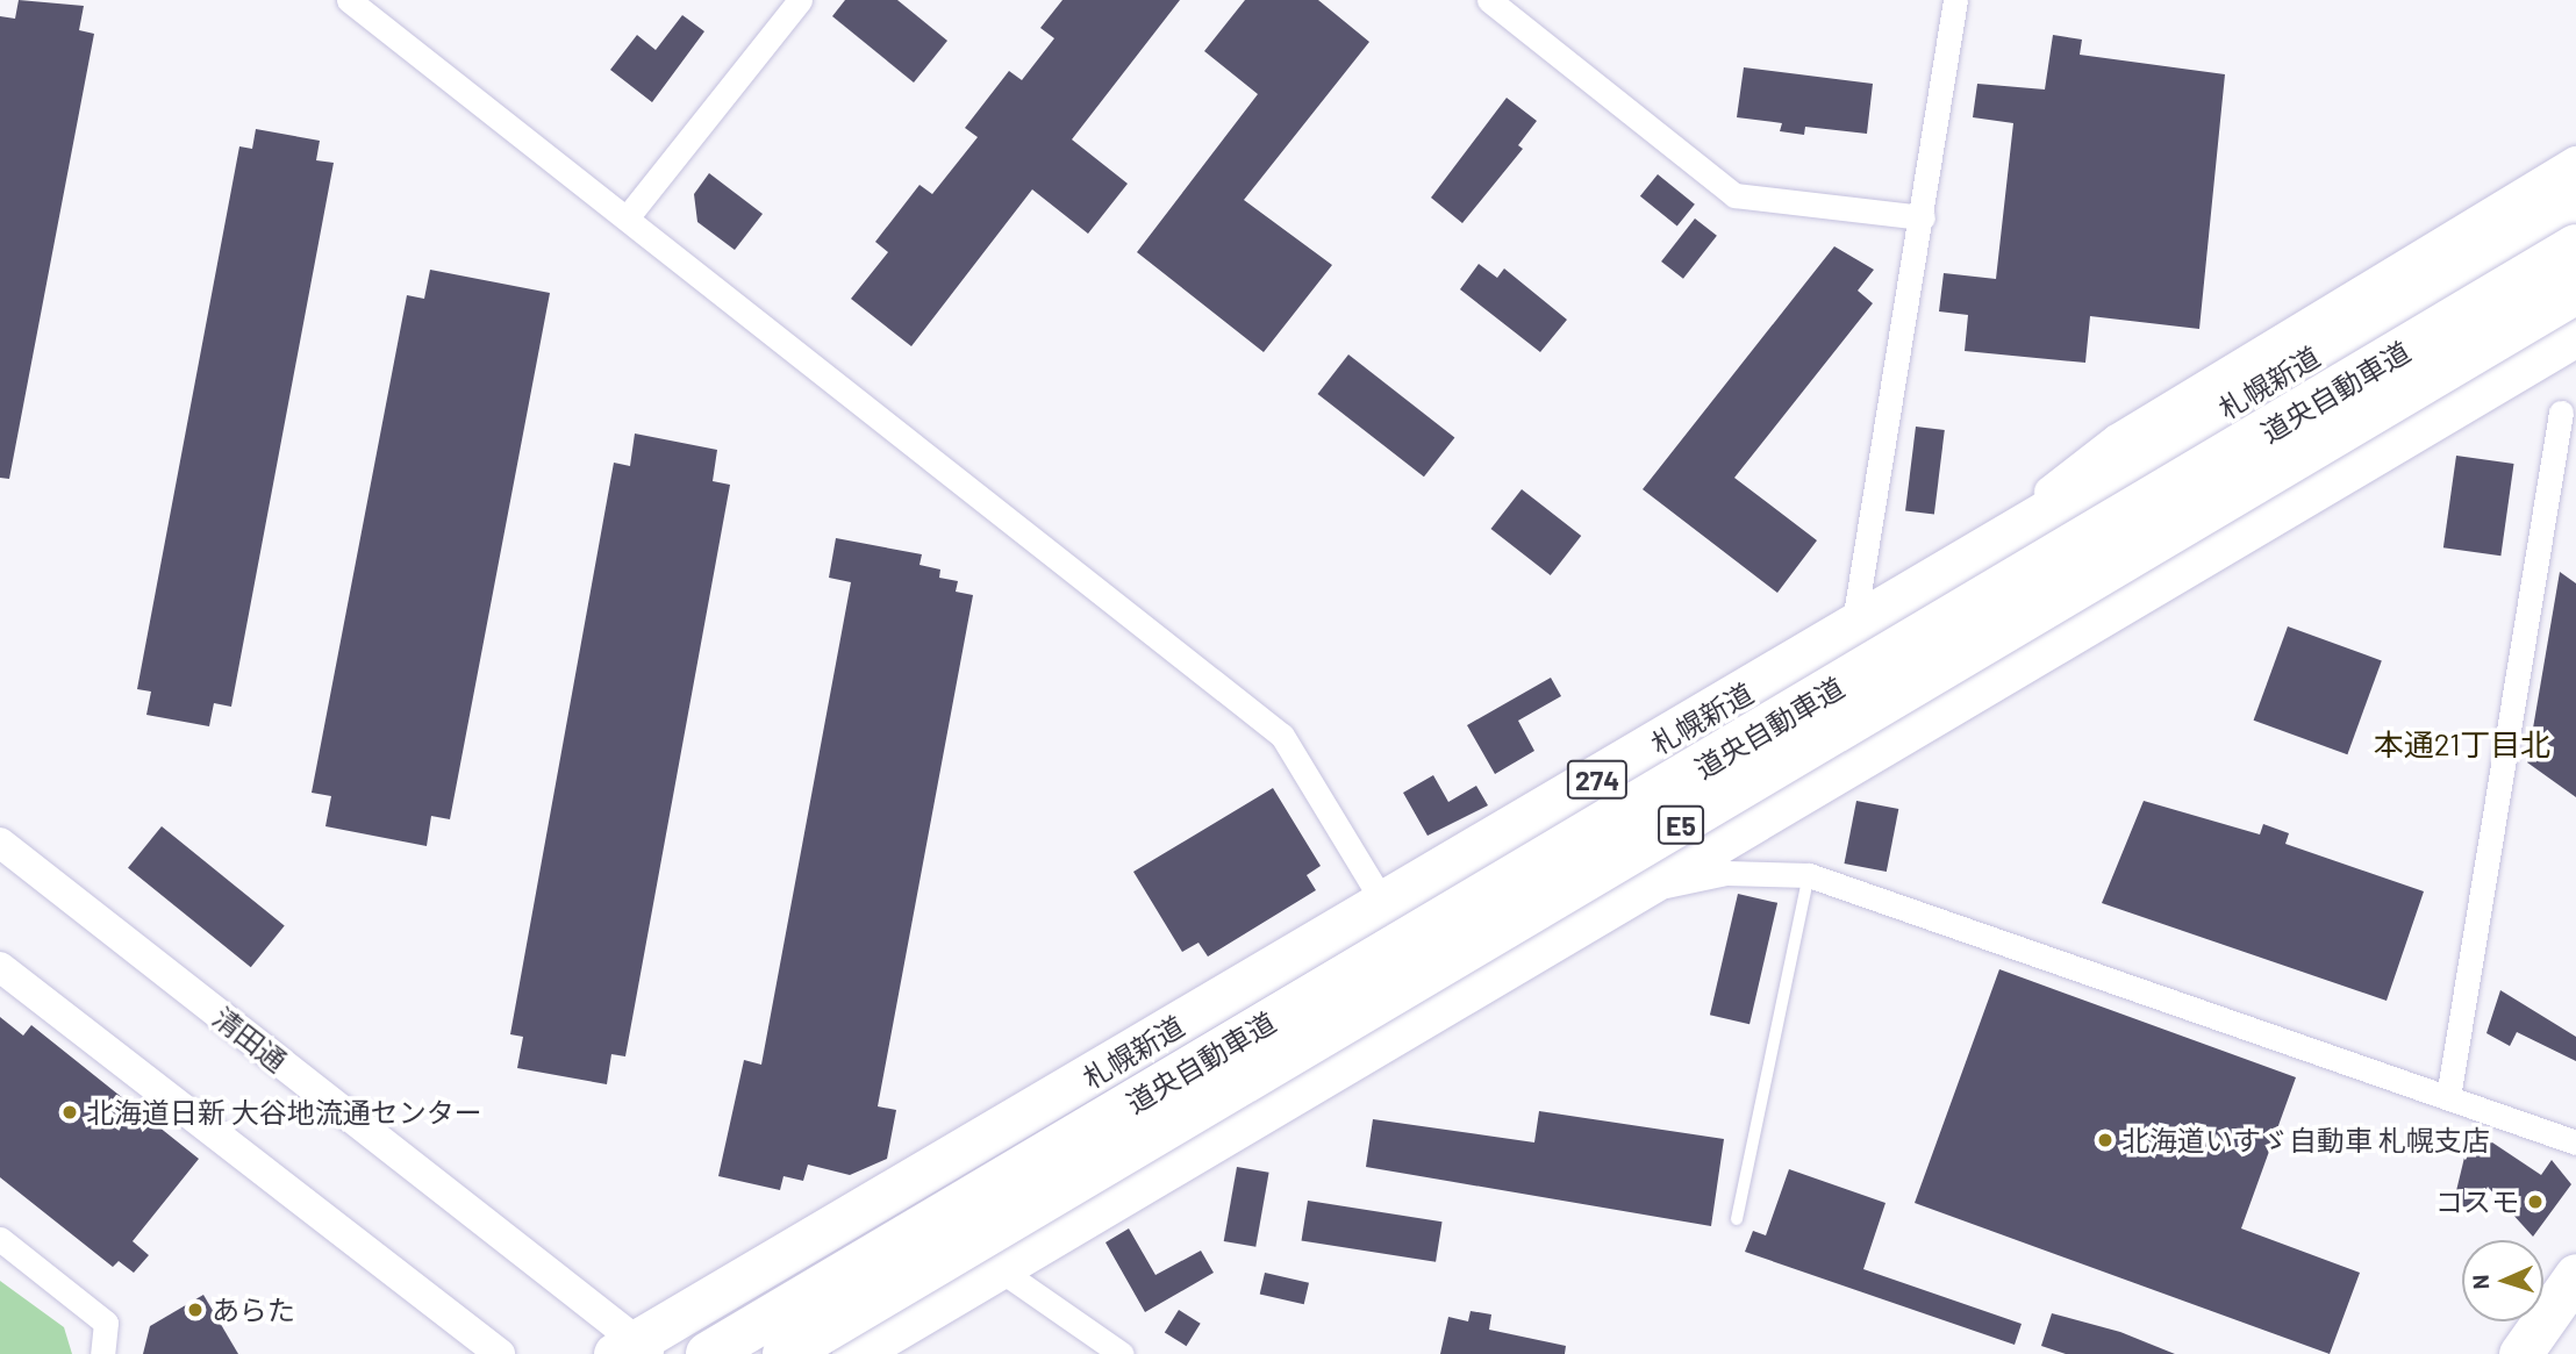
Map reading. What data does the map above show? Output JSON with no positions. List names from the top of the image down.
{
  "streets": {
    "highway": [
      "札幌新道",
      "道央自動車道",
      "274",
      "E5"
    ],
    "street": ["清田通"]
  },
  "crossings": [
    ["札幌新道", "清田通"]
  ],
  "districts": ["本通21丁目北"],
  "places": [
    "北海道日新 大谷地流通センター",
    "北海道いすゞ自動車 札幌支店",
    "コスモ",
    "あらた"
  ],
  "north": "left"
}
